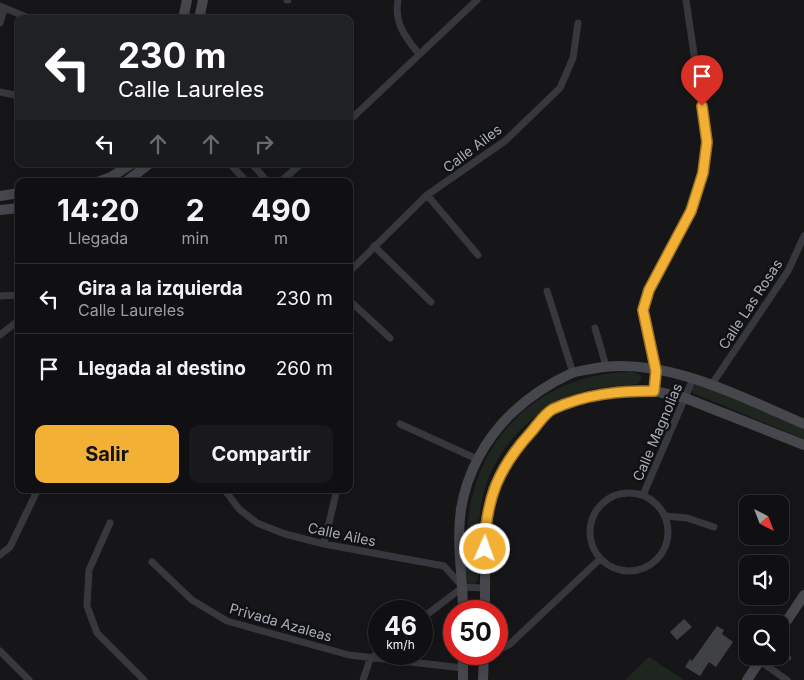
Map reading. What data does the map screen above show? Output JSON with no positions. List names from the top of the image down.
{
  "streets": {
    "street": [
      "Calle Ailes",
      "Calle Las Rosas",
      "Calle Magnolias",
      "Privada Azaleas"
    ]
  },
  "north": "bottom right",
  "page": {
    "turn": ["230 m", "Calle Laureles"],
    "eta": [
      "14:20",
      "Llegada",
      "2",
      "min",
      "490",
      "m"
    ],
    "list": [
      {
        "name": "Gira a la izquierda",
        "note": "Calle Laureles",
        "value": "230 m"
      },
      {
        "name": "Llegada al destino",
        "value": "260 m"
      }
    ],
    "buttons": ["Salir", "Compartir"],
    "speed": "46 km/h",
    "limit": "50"
  }
}
